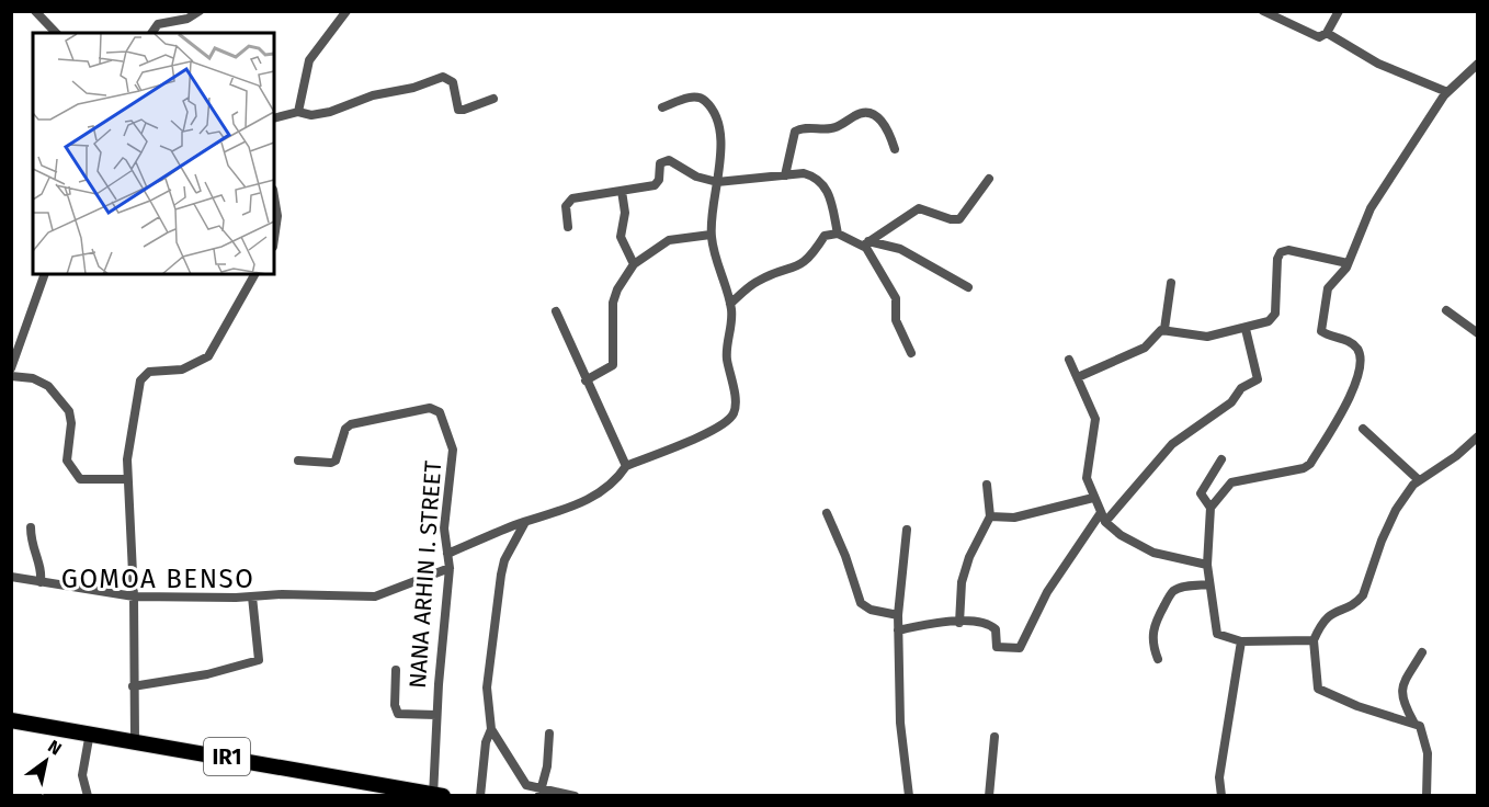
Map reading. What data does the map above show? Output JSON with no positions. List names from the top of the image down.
{
  "streets": {
    "main road": ["IR1"],
    "street": ["NANA ARHIN I. STREET"]
  },
  "crossings": [
    ["NANA ARHIN I. STREET", "IR1"]
  ],
  "districts": ["GOMOA BENSO"],
  "north": "top right"
}
